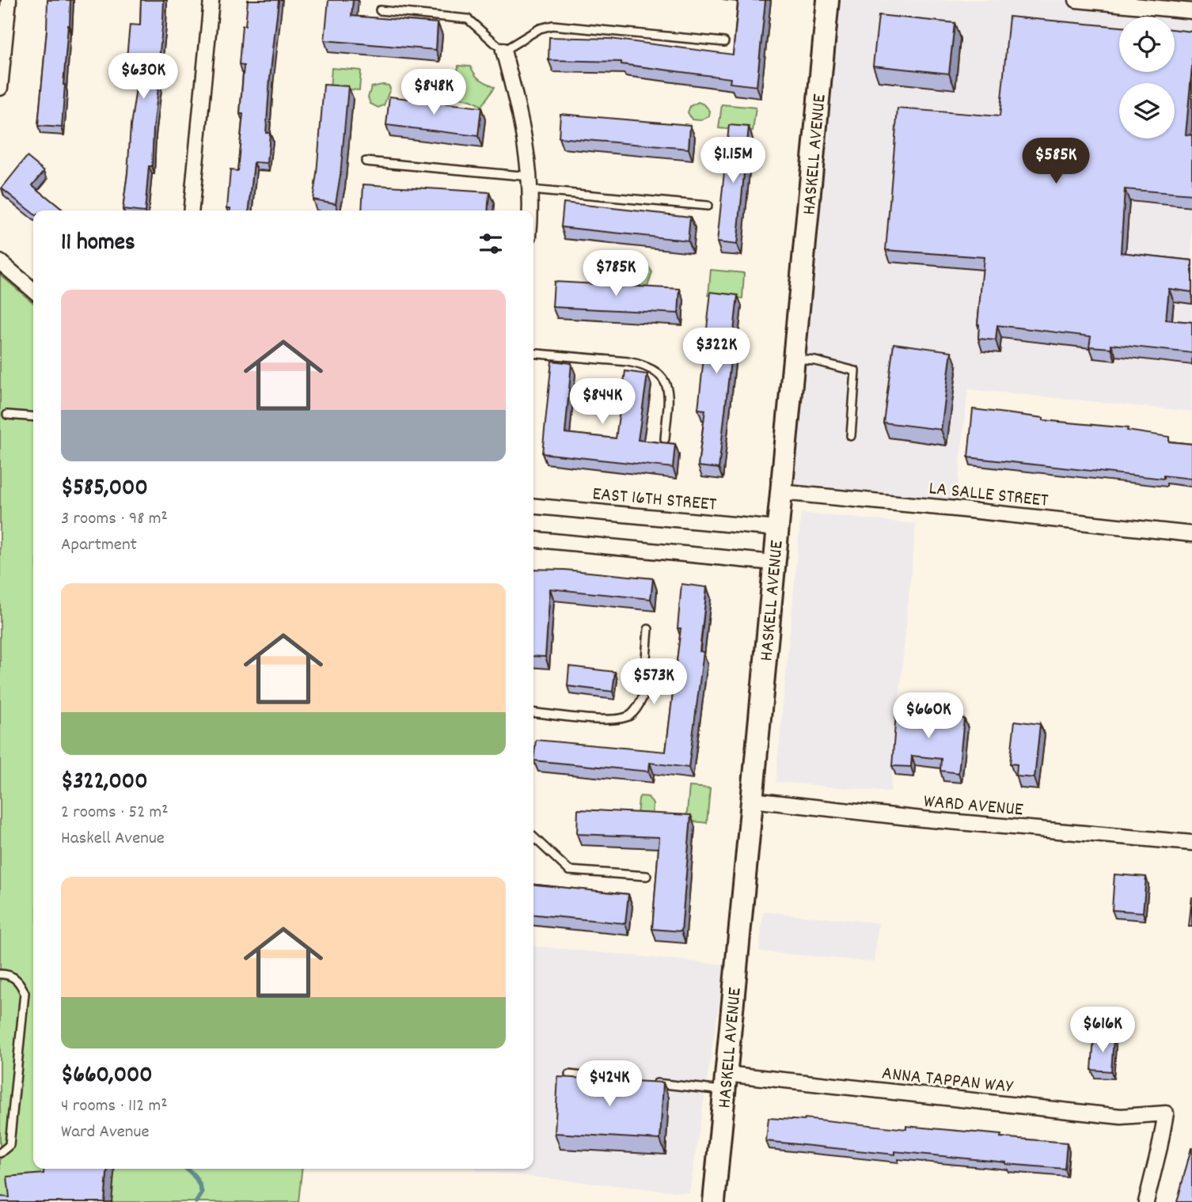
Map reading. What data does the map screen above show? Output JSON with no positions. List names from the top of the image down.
{
  "streets": {
    "main road": ["HASKELL AVENUE"],
    "street": [
      "LA SALLE STREET",
      "EAST 16TH STREET",
      "WARD AVENUE",
      "ANNA TAPPAN WAY"
    ]
  },
  "crossings": [
    ["HASKELL AVENUE", "LA SALLE STREET"],
    ["HASKELL AVENUE", "EAST 16TH STREET"],
    ["HASKELL AVENUE", "WARD AVENUE"],
    ["HASKELL AVENUE", "ANNA TAPPAN WAY"]
  ],
  "page": {
    "price": [
      "$630K",
      "$848K",
      "$1.15M",
      "$585K",
      "$785K",
      "$322K",
      "$844K",
      "$573K",
      "$660K",
      "$616K",
      "$424K"
    ],
    "heading": "11 homes",
    "list": [
      {
        "name": "$585,000",
        "note": "3 rooms · 98 m² · Apartment"
      },
      {
        "name": "$322,000",
        "note": "2 rooms · 52 m² · Haskell Avenue"
      },
      {
        "name": "$660,000",
        "note": "4 rooms · 112 m² · Ward Avenue"
      }
    ]
  }
}
